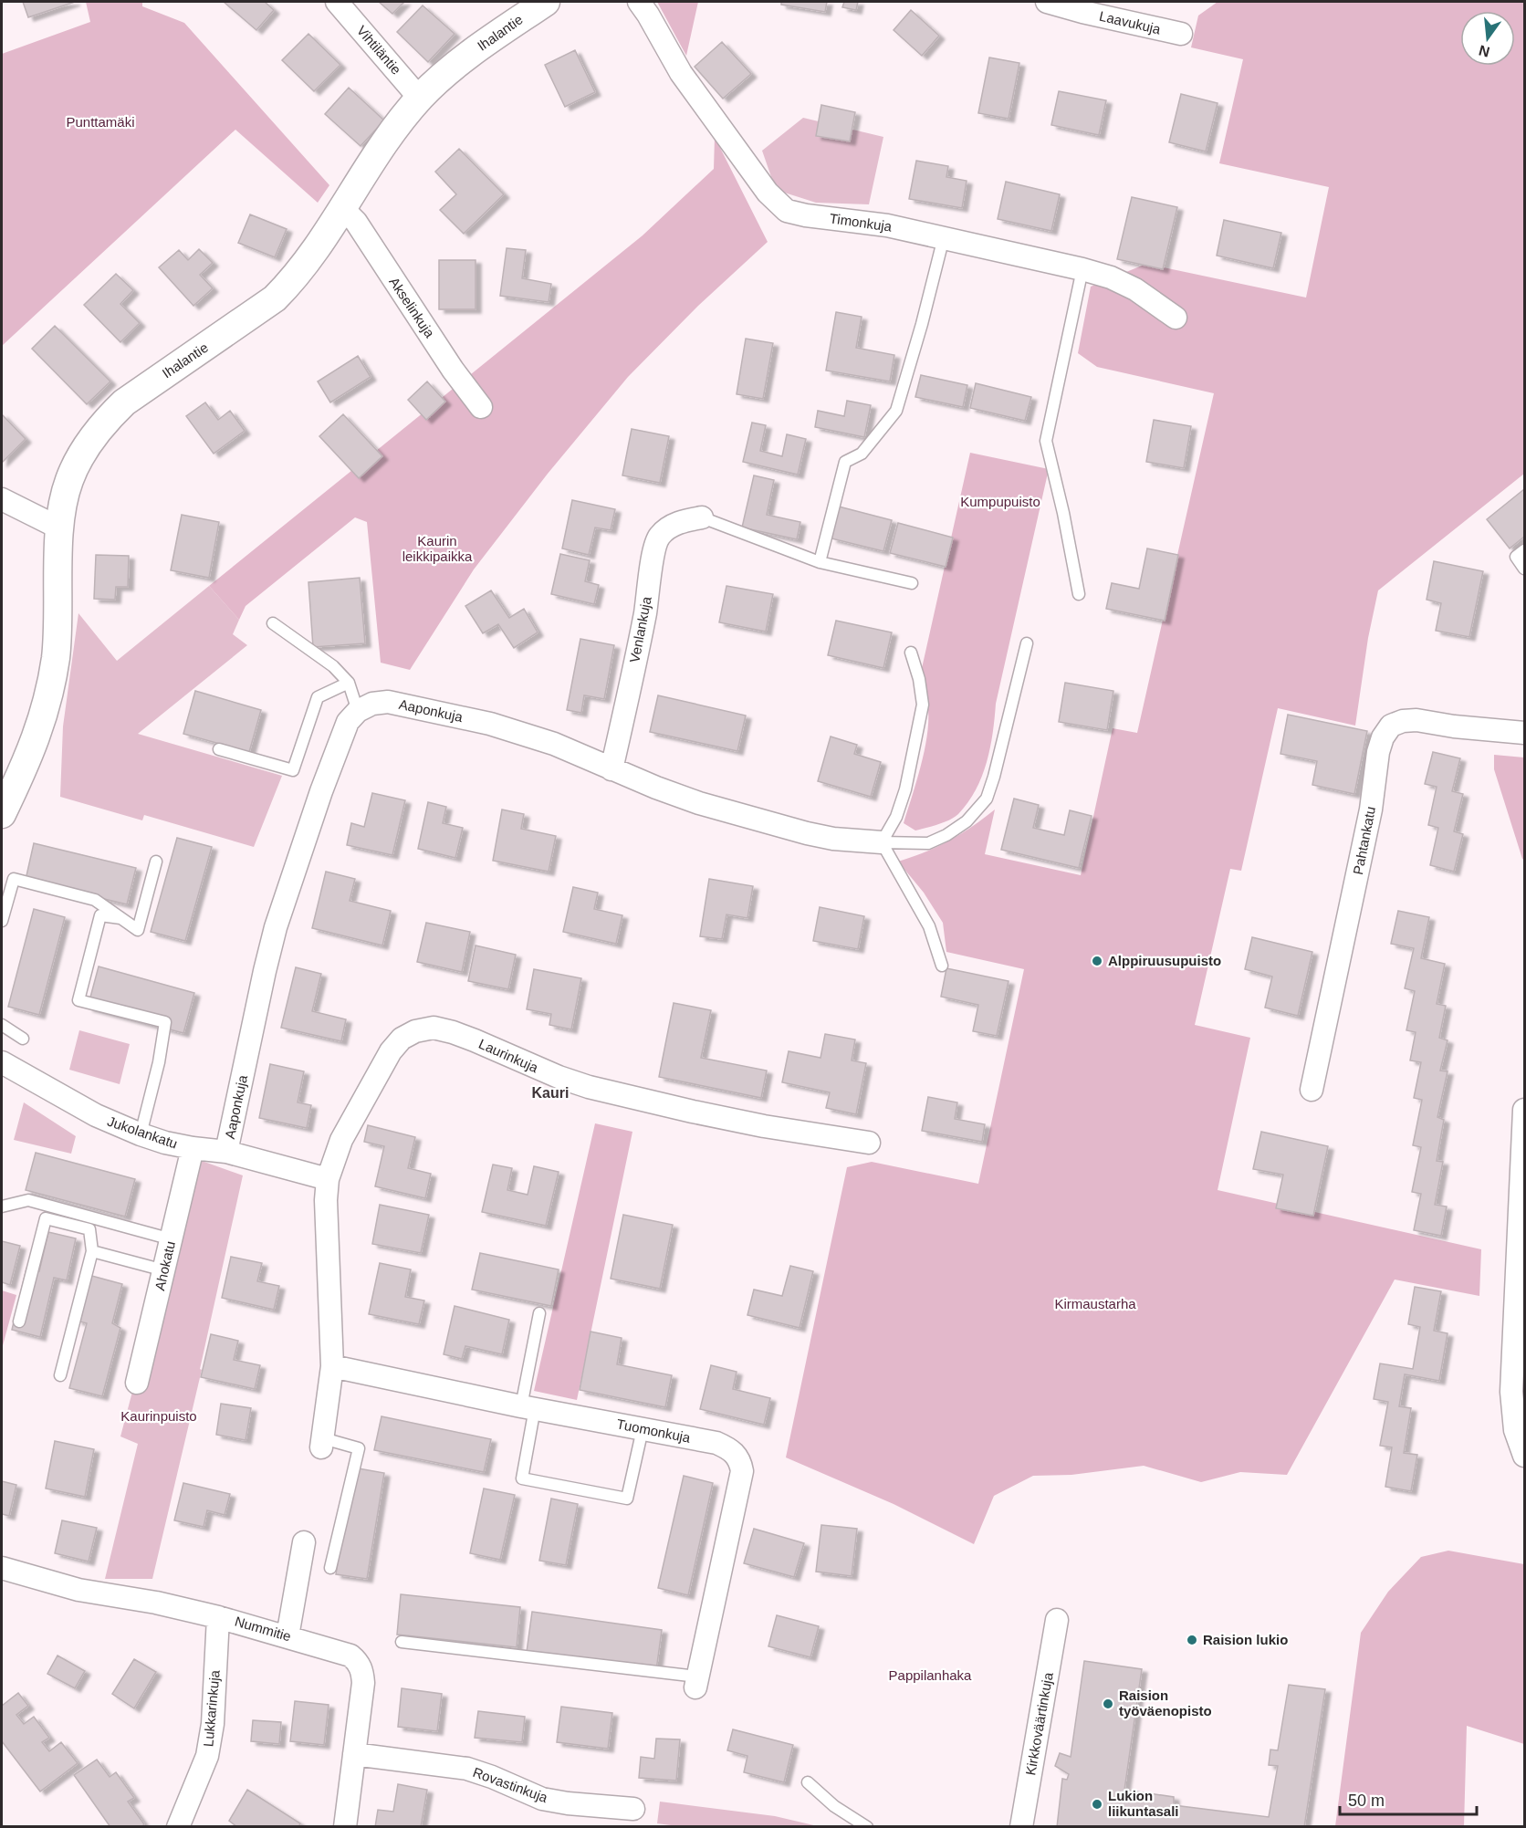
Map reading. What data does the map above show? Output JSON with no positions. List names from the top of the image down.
{
  "streets": {
    "street": [
      "Laavukuja",
      "Ihalantie",
      "Vihtiläntie",
      "Timonkuja",
      "Akselinkuja",
      "Venlankuja",
      "Aaponkuja",
      "Pahtankatu",
      "Laurinkuja",
      "Jukolankatu",
      "Ahokatu",
      "Tuomonkuja",
      "Nummitie",
      "Lukkarinkuja",
      "Kirkkoväärtinkuja",
      "Rovastinkuja"
    ]
  },
  "crossings": [
    ["Ihalantie", "Vihtiläntie"],
    ["Ihalantie", "Akselinkuja"],
    ["Venlankuja", "Aaponkuja"],
    ["Aaponkuja", "Jukolankatu"],
    ["Laurinkuja", "Jukolankatu"],
    ["Laurinkuja", "Tuomonkuja"],
    ["Jukolankatu", "Ahokatu"],
    ["Nummitie", "Lukkarinkuja"],
    ["Nummitie", "Rovastinkuja"]
  ],
  "districts": ["Kauri"],
  "parks": [
    "Punttamäki",
    "Kumpupuisto",
    "Kaurin leikkipaikka",
    "Kirmaustarha",
    "Kaurinpuisto",
    "Pappilanhaka"
  ],
  "places": [
    "Alppiruusupuisto",
    "Raision lukio",
    "Raision työväenopisto",
    "Lukion liikuntasali"
  ],
  "scale_bar": "50 m",
  "north": "bottom"
}
